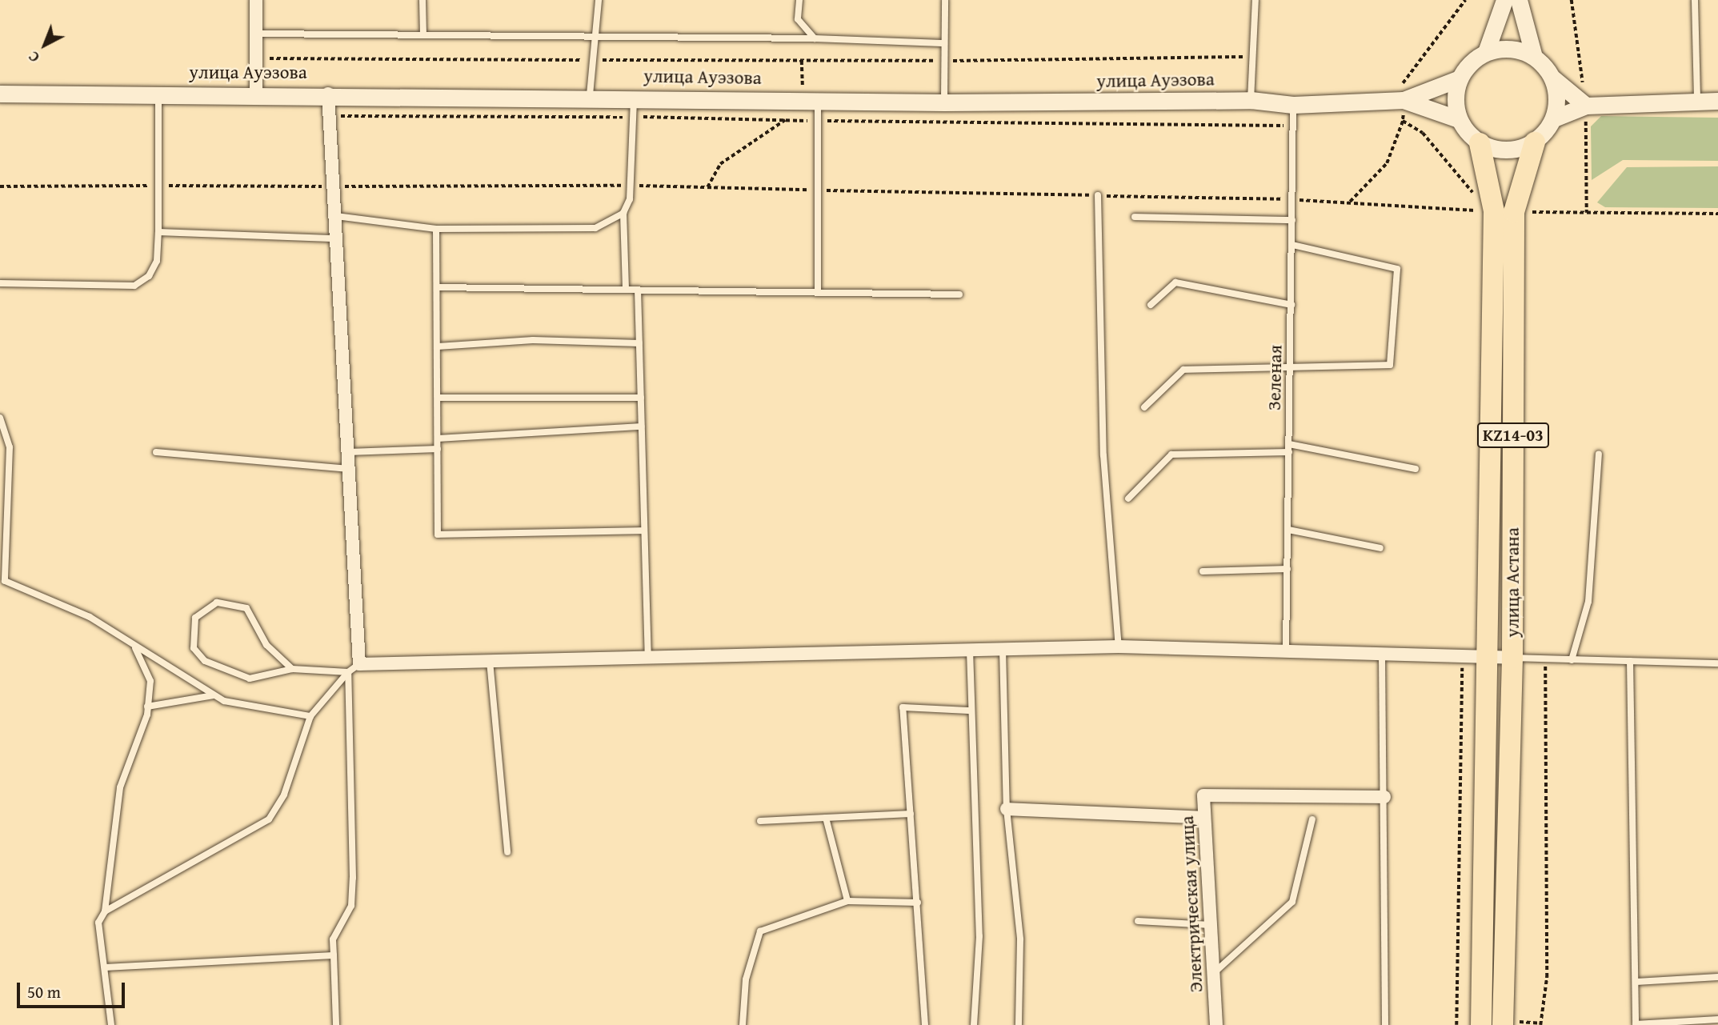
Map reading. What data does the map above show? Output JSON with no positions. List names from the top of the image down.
{
  "streets": {
    "main road": ["KZ14-03", "улица Астана"],
    "street": ["улица Ауэзова", "Электрическая улица"],
    "lane": ["Зеленая"]
  },
  "crossings": [
    ["улица Ауэзова", "Зеленая"]
  ],
  "scale_bar": "50 m",
  "north": "bottom left"
}
